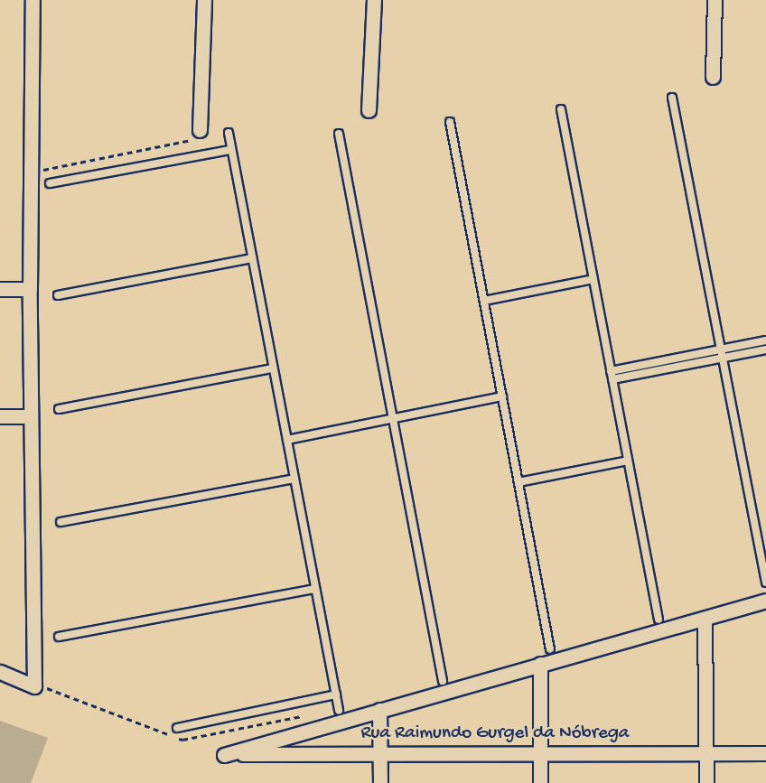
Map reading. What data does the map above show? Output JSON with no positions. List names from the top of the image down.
{
  "streets": {
    "street": ["Rua Raimundo Gurgel da Nóbrega"]
  }
}
